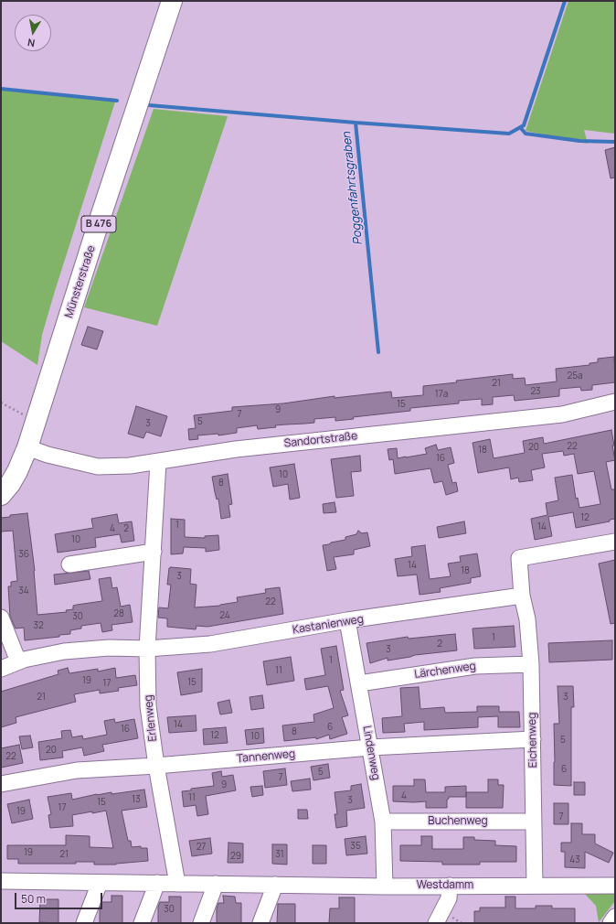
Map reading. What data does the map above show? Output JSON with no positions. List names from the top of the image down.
{
  "streets": {
    "main road": ["B 476", "Münsterstraße"],
    "street": [
      "Sandortstraße",
      "Kastanienweg",
      "Lärchenweg",
      "Erlenweg",
      "Eichenweg",
      "Lindenweg",
      "Tannenweg",
      "Buchenweg",
      "Westdamm"
    ]
  },
  "crossings": [
    ["Münsterstraße", "Sandortstraße"],
    ["Sandortstraße", "Erlenweg"],
    ["Kastanienweg", "Erlenweg"],
    ["Kastanienweg", "Eichenweg"],
    ["Kastanienweg", "Lindenweg"],
    ["Lärchenweg", "Eichenweg"],
    ["Lärchenweg", "Lindenweg"],
    ["Erlenweg", "Tannenweg"],
    ["Erlenweg", "Westdamm"],
    ["Eichenweg", "Tannenweg"],
    ["Eichenweg", "Buchenweg"],
    ["Eichenweg", "Westdamm"],
    ["Lindenweg", "Tannenweg"],
    ["Lindenweg", "Buchenweg"],
    ["Lindenweg", "Westdamm"]
  ],
  "water": ["Poggenfahrtsgraben"],
  "house_numbers": [
    "25a",
    "21",
    "23",
    "17a",
    "15",
    "9",
    "7",
    "5",
    "3",
    "22",
    "20",
    "18",
    "16",
    "10",
    "8",
    "12",
    "1",
    "14",
    "4",
    "2",
    "10",
    "36",
    "14",
    "18",
    "3",
    "34",
    "22",
    "28",
    "24",
    "30",
    "32",
    "1",
    "2",
    "3",
    "1",
    "11",
    "19",
    "15",
    "17",
    "21",
    "3",
    "14",
    "6",
    "16",
    "8",
    "12",
    "10",
    "5",
    "20",
    "22",
    "6",
    "5",
    "7",
    "9",
    "4",
    "11",
    "13",
    "3",
    "15",
    "17",
    "19",
    "7",
    "35",
    "27",
    "19",
    "21",
    "31",
    "29",
    "43",
    "30"
  ],
  "scale_bar": "50 m",
  "north": "bottom"
}
